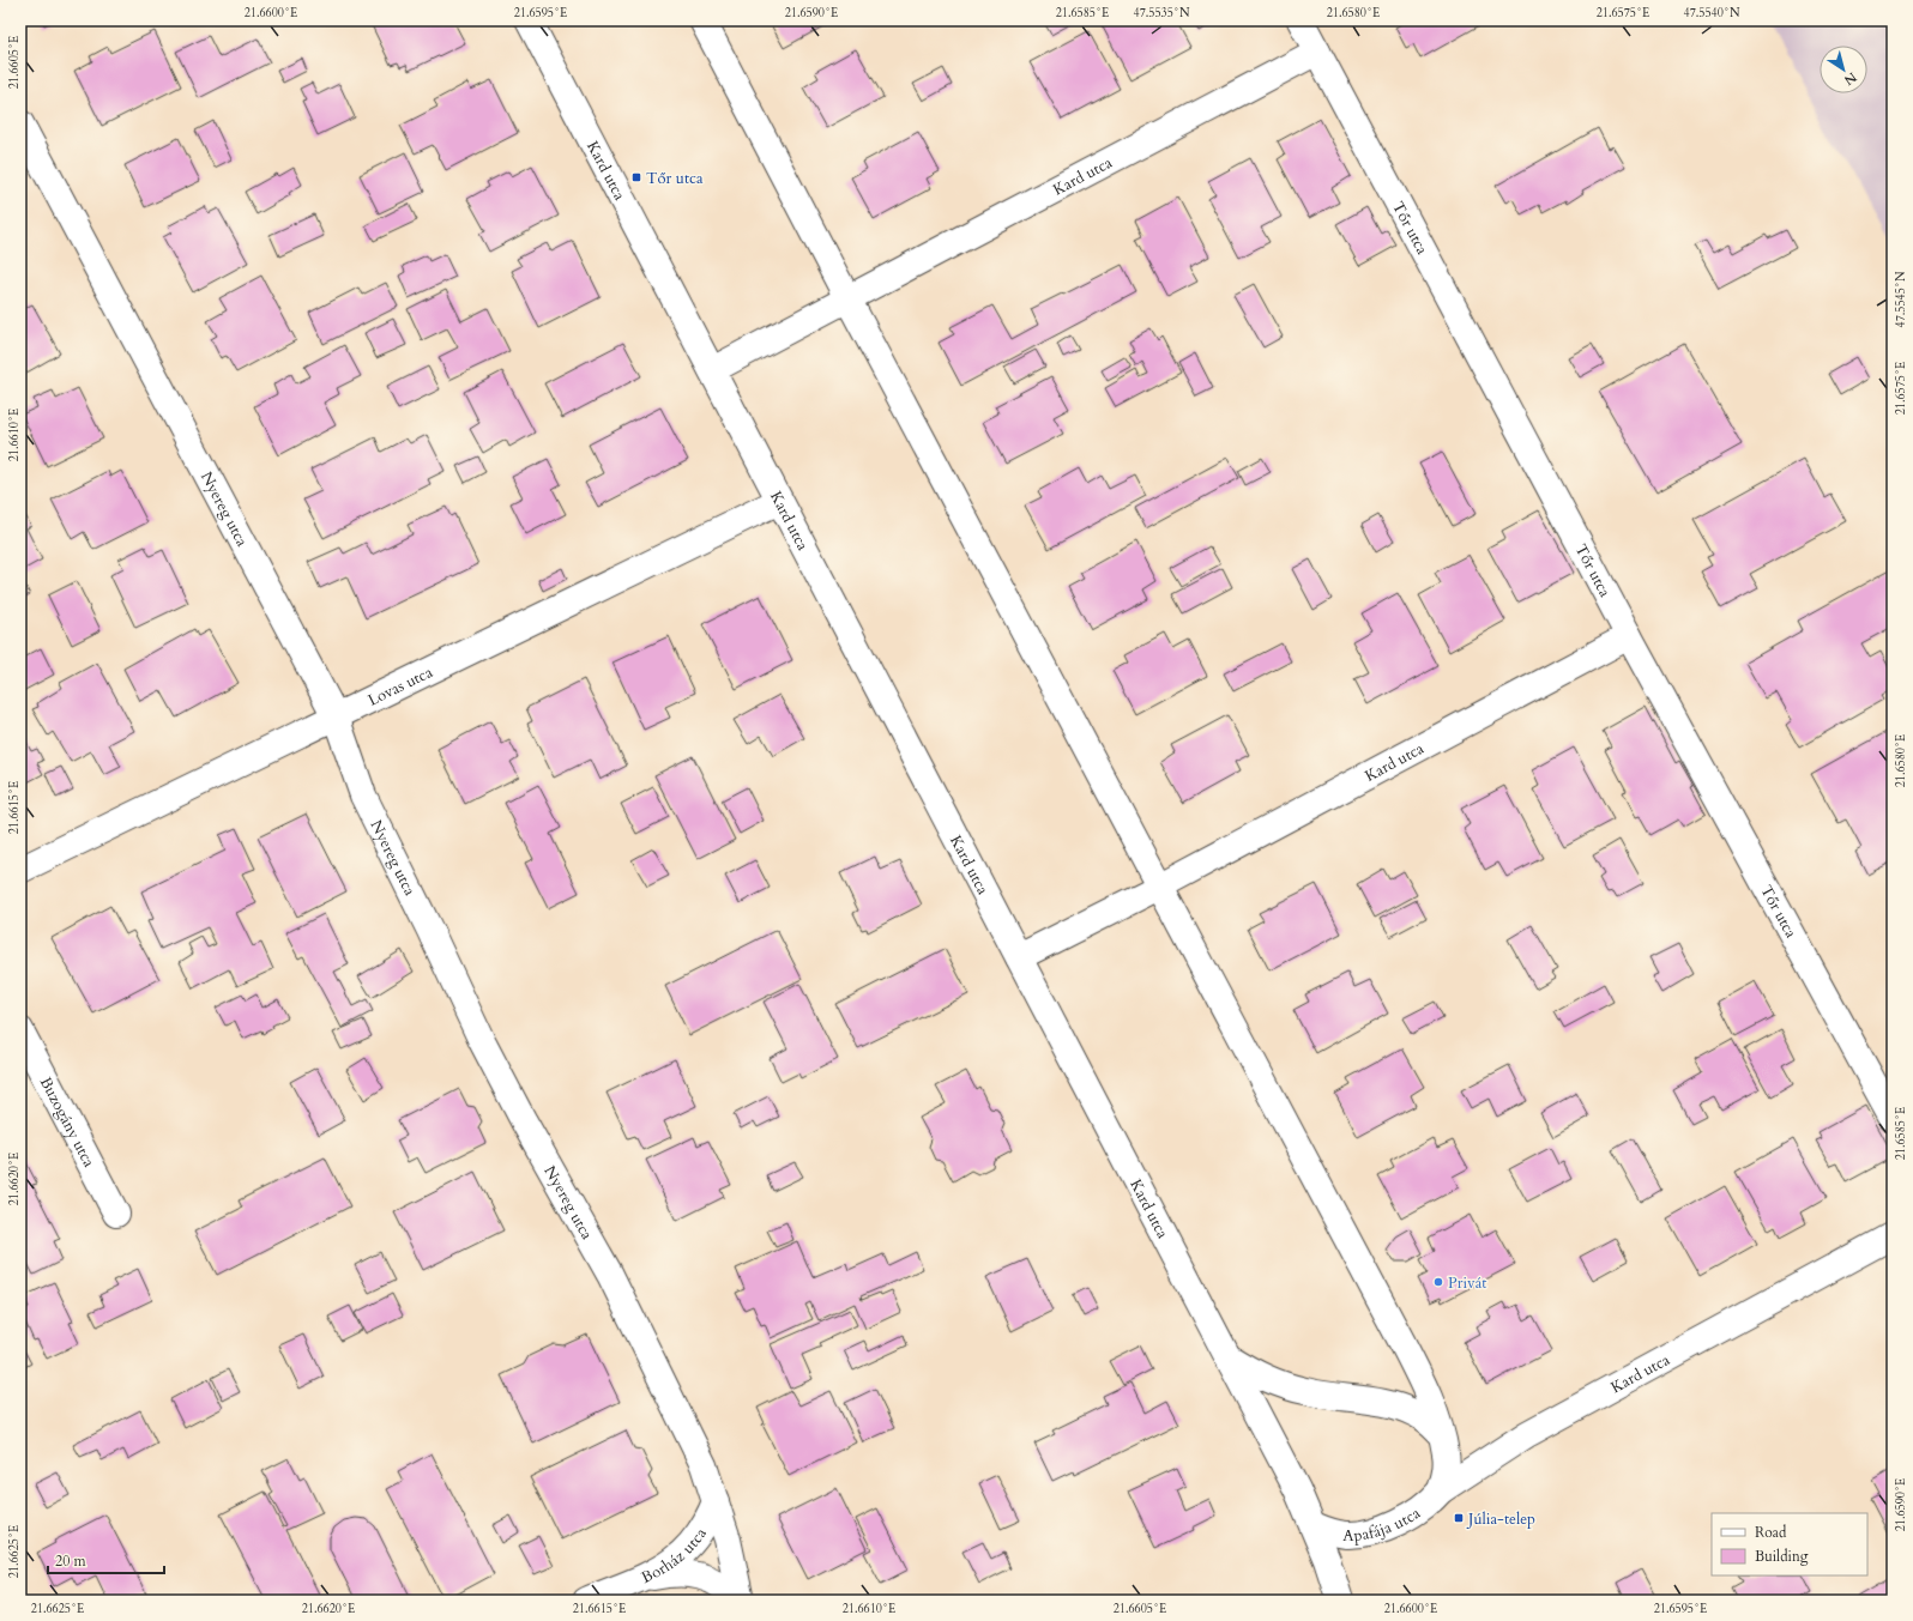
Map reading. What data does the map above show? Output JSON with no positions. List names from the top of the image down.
{
  "streets": {
    "street": [
      "Kard utca",
      "Tőr utca",
      "Nyereg utca",
      "Lovas utca",
      "Buzogány utca",
      "Apafája utca",
      "Borház utca"
    ]
  },
  "crossings": [
    ["Kard utca", "Tőr utca"],
    ["Kard utca", "Lovas utca"],
    ["Kard utca", "Apafája utca"],
    ["Nyereg utca", "Lovas utca"],
    ["Nyereg utca", "Borház utca"]
  ],
  "places": {
    "transit": ["Tőr utca", "Júlia-telep"],
    "other": ["Privát"]
  },
  "legend": ["Road", "Building"],
  "scale_bar": "20 m",
  "north": "bottom right",
  "coordinates": [
    "21.6600°E",
    "21.6595°E",
    "21.6590°E",
    "21.6585°E",
    "47.5535°N",
    "21.6580°E",
    "21.6575°E",
    "47.5540°N",
    "21.6605°E",
    "47.5545°N",
    "21.6610°E",
    "21.6615°E",
    "21.6620°E",
    "21.6625°E"
  ]
}
